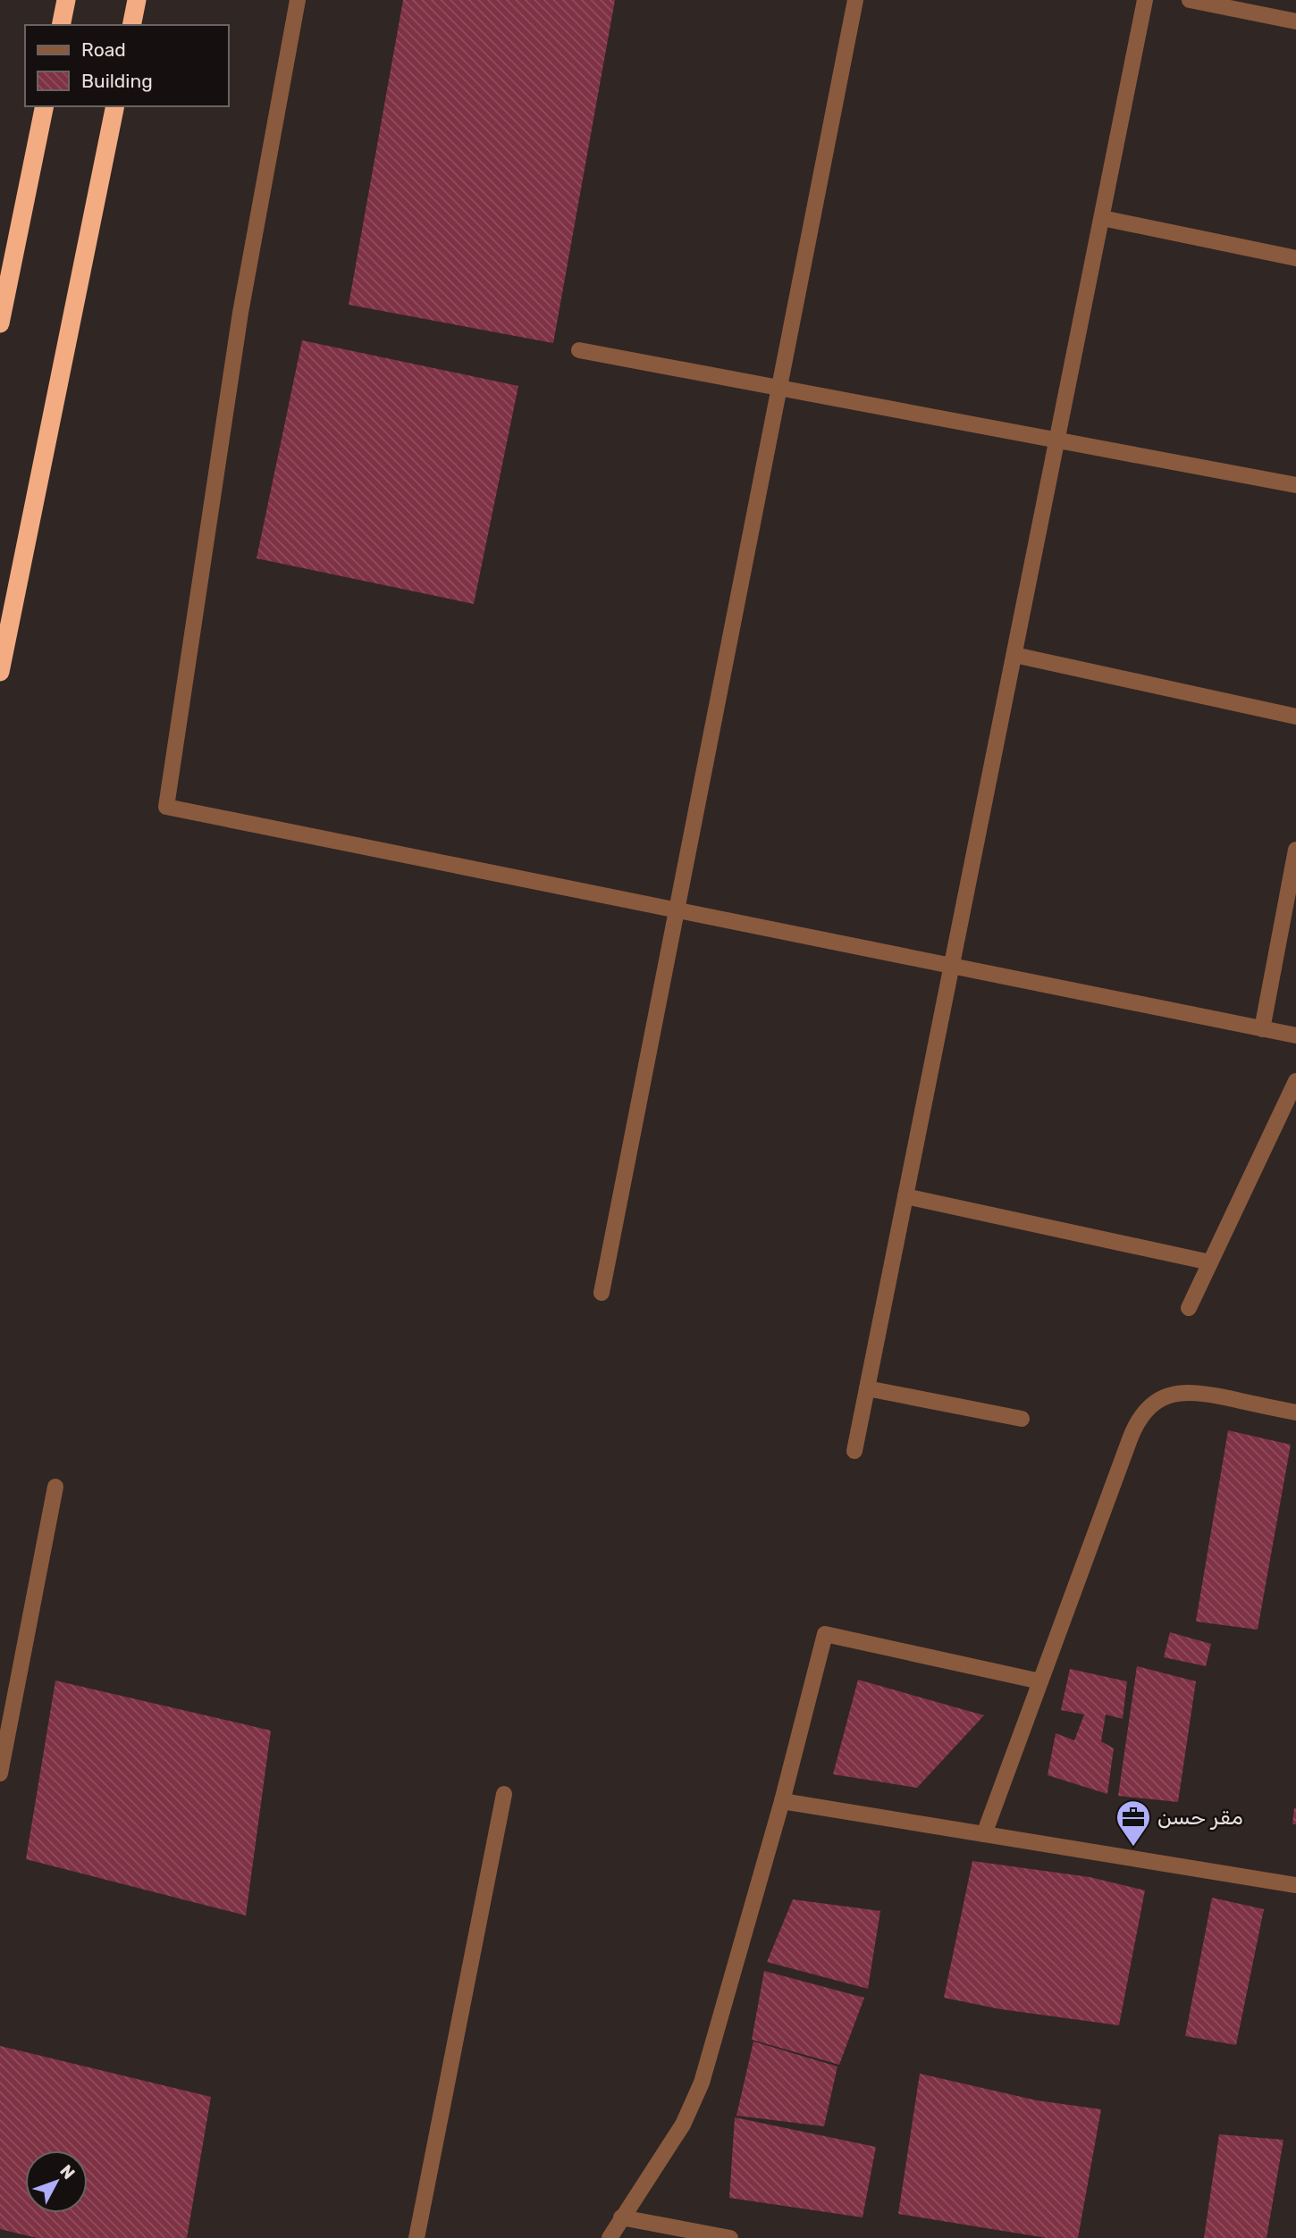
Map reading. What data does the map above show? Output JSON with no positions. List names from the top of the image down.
{
  "places": {
    "office": ["مقر حسن"]
  },
  "legend": ["Road", "Building"],
  "north": "top right"
}
